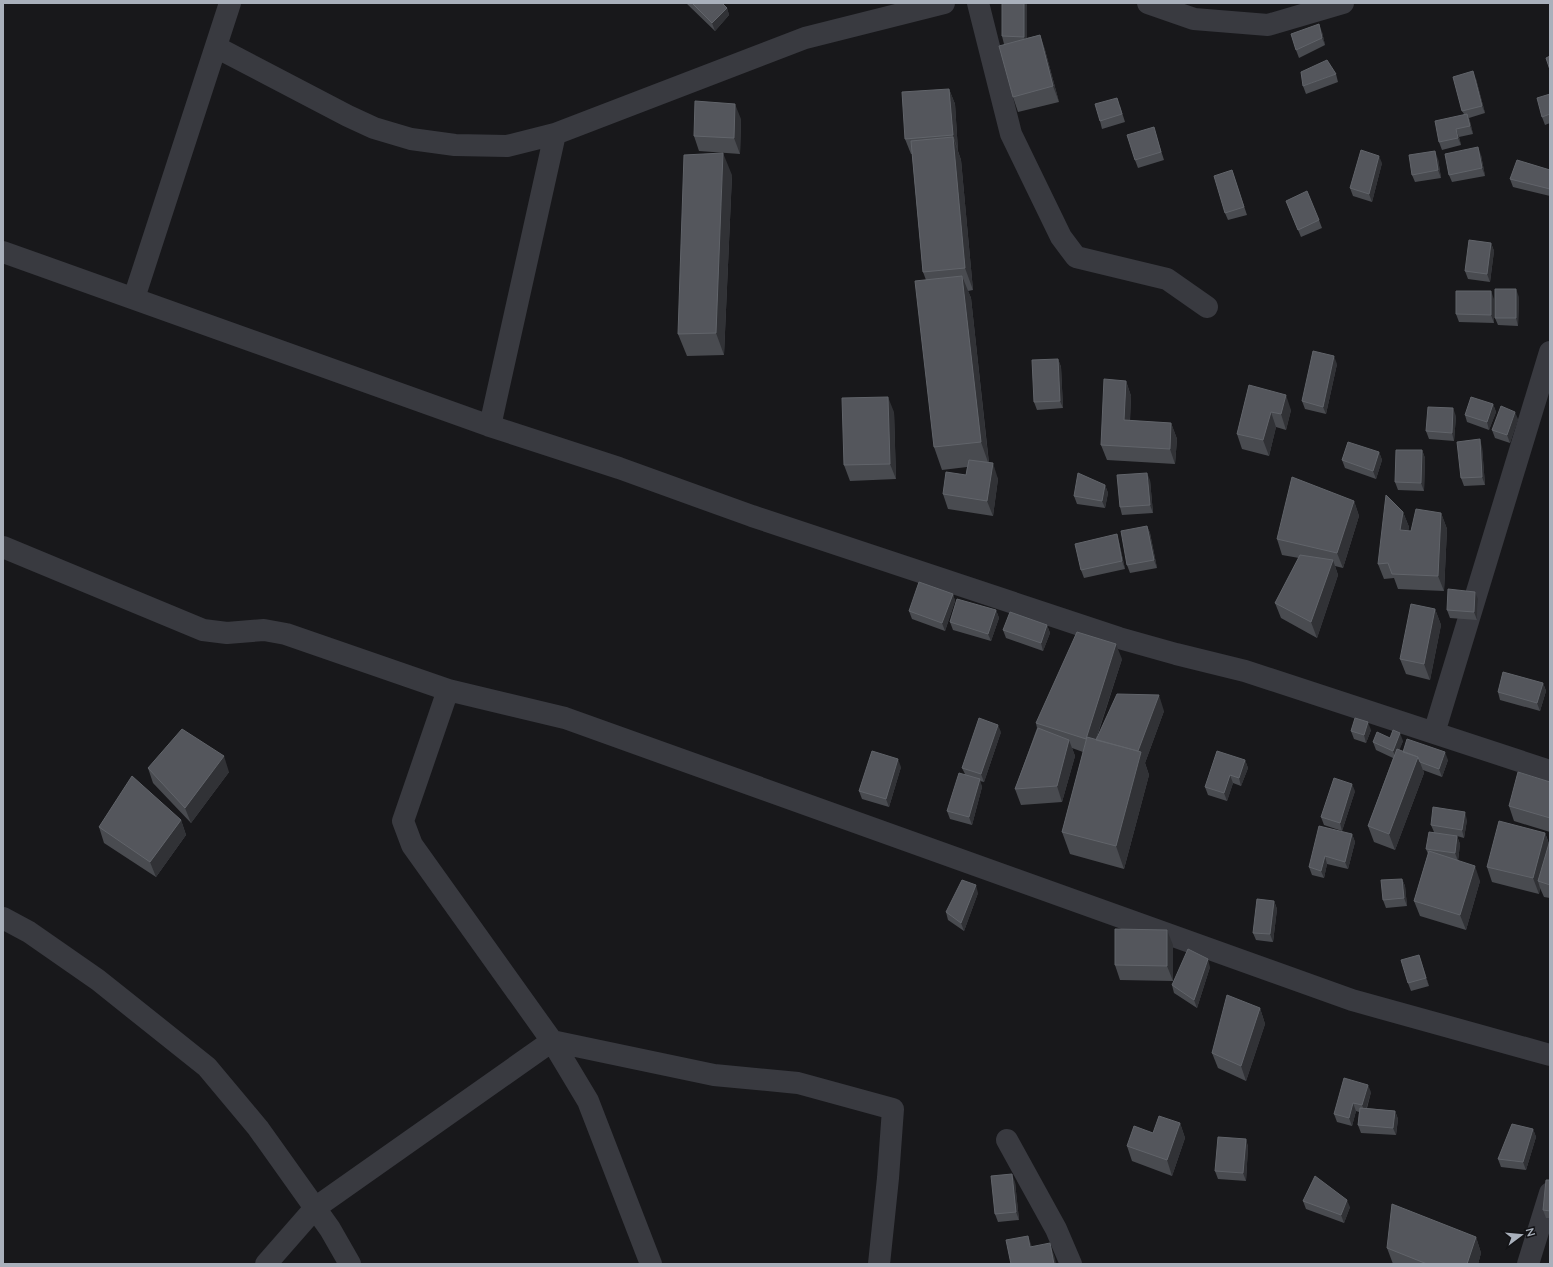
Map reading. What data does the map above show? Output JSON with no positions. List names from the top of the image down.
{
  "north": "right"
}
